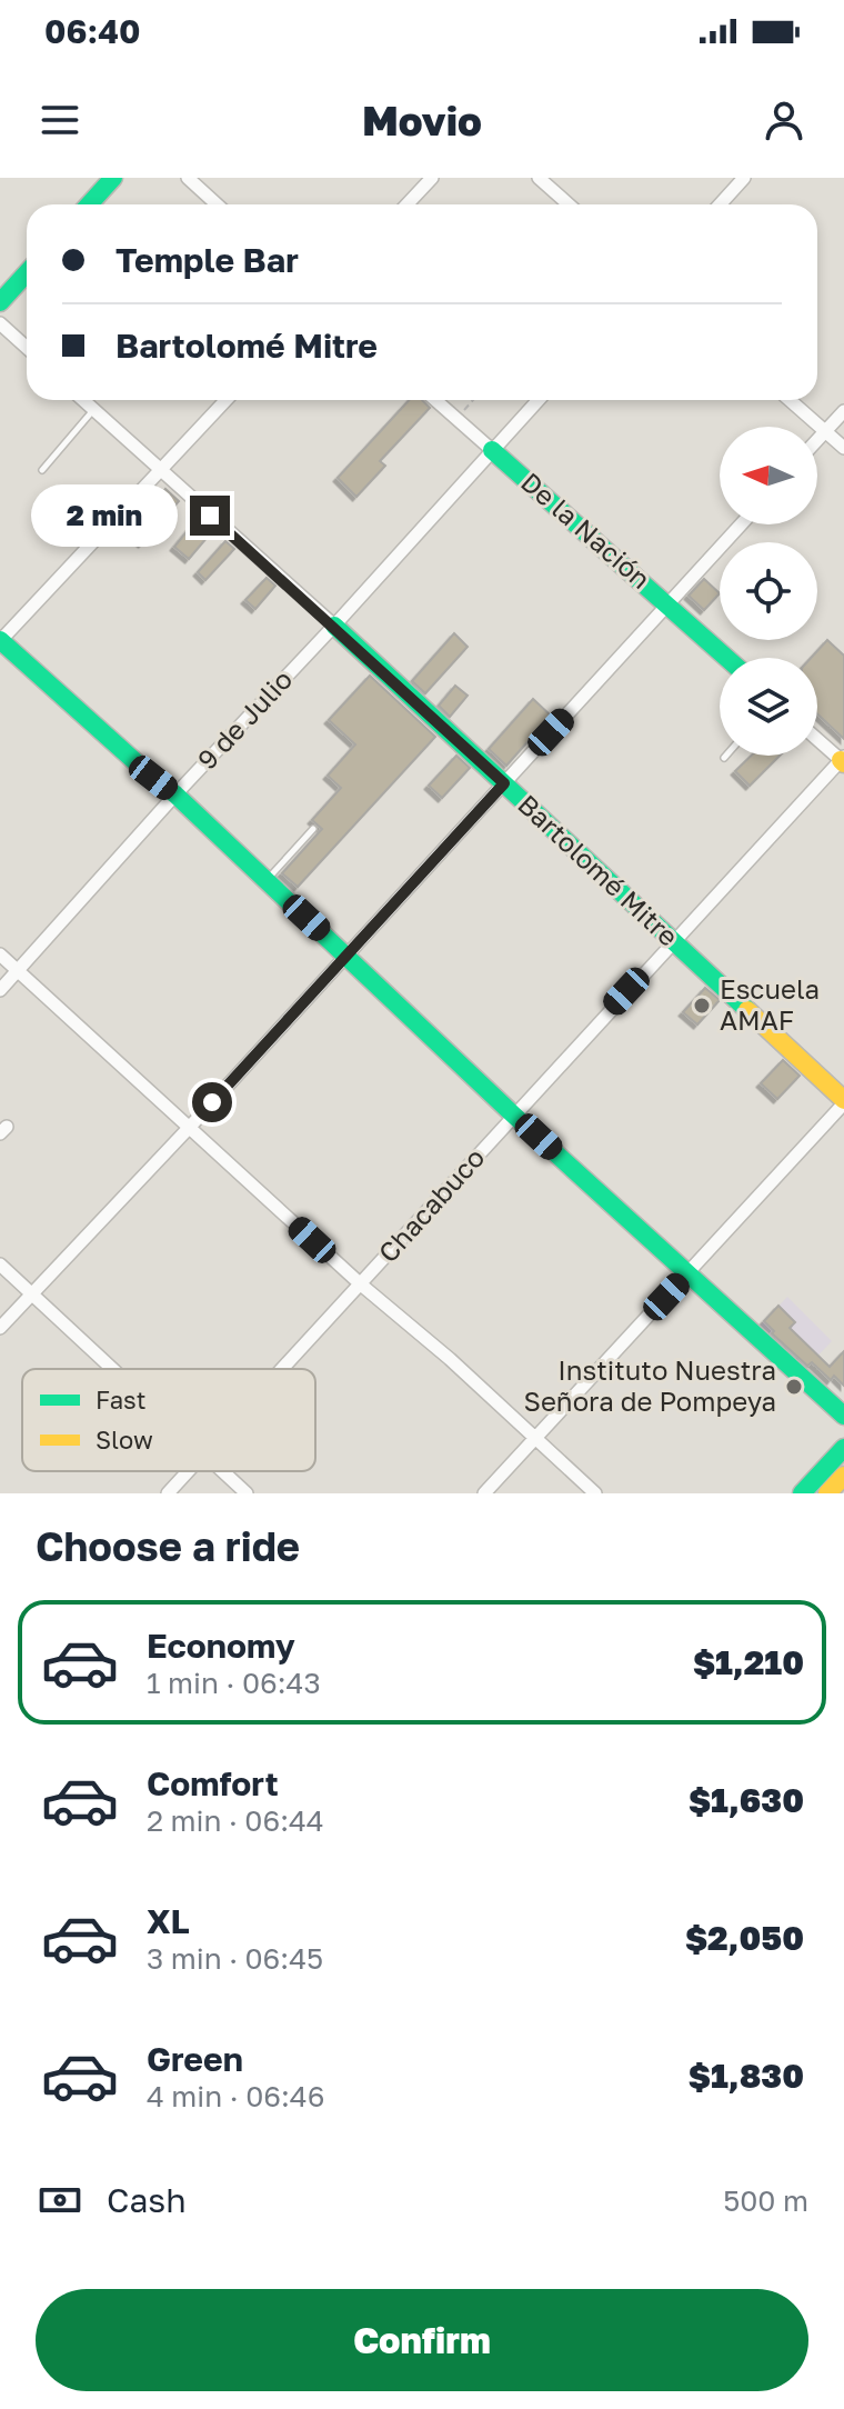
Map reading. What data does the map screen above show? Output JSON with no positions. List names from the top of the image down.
{
  "streets": {
    "street": [
      "De la Nación",
      "9 de Julio",
      "Bartolomé Mitre",
      "Chacabuco"
    ]
  },
  "crossings": [
    ["De la Nación", "9 de Julio"],
    ["9 de Julio", "Bartolomé Mitre"],
    ["Bartolomé Mitre", "Chacabuco"]
  ],
  "places": ["Escuela AMAF", "Instituto Nuestra Señora de Pompeya"],
  "legend": ["Fast", "Slow"],
  "north": "left",
  "page": {
    "status": "06:40",
    "header": "Movio",
    "banner": ["Temple Bar", "Bartolomé Mitre"],
    "bubble": "2 min",
    "heading": "Choose a ride",
    "list": [
      {
        "name": "Economy",
        "note": "1 min · 06:43",
        "value": "$1,210"
      },
      {
        "name": "Comfort",
        "note": "2 min · 06:44",
        "value": "$1,630"
      },
      {
        "name": "XL",
        "note": "3 min · 06:45",
        "value": "$2,050"
      },
      {
        "name": "Green",
        "note": "4 min · 06:46",
        "value": "$1,830"
      }
    ],
    "pay": ["Cash", "500 m"],
    "buttons": "Confirm"
  }
}
